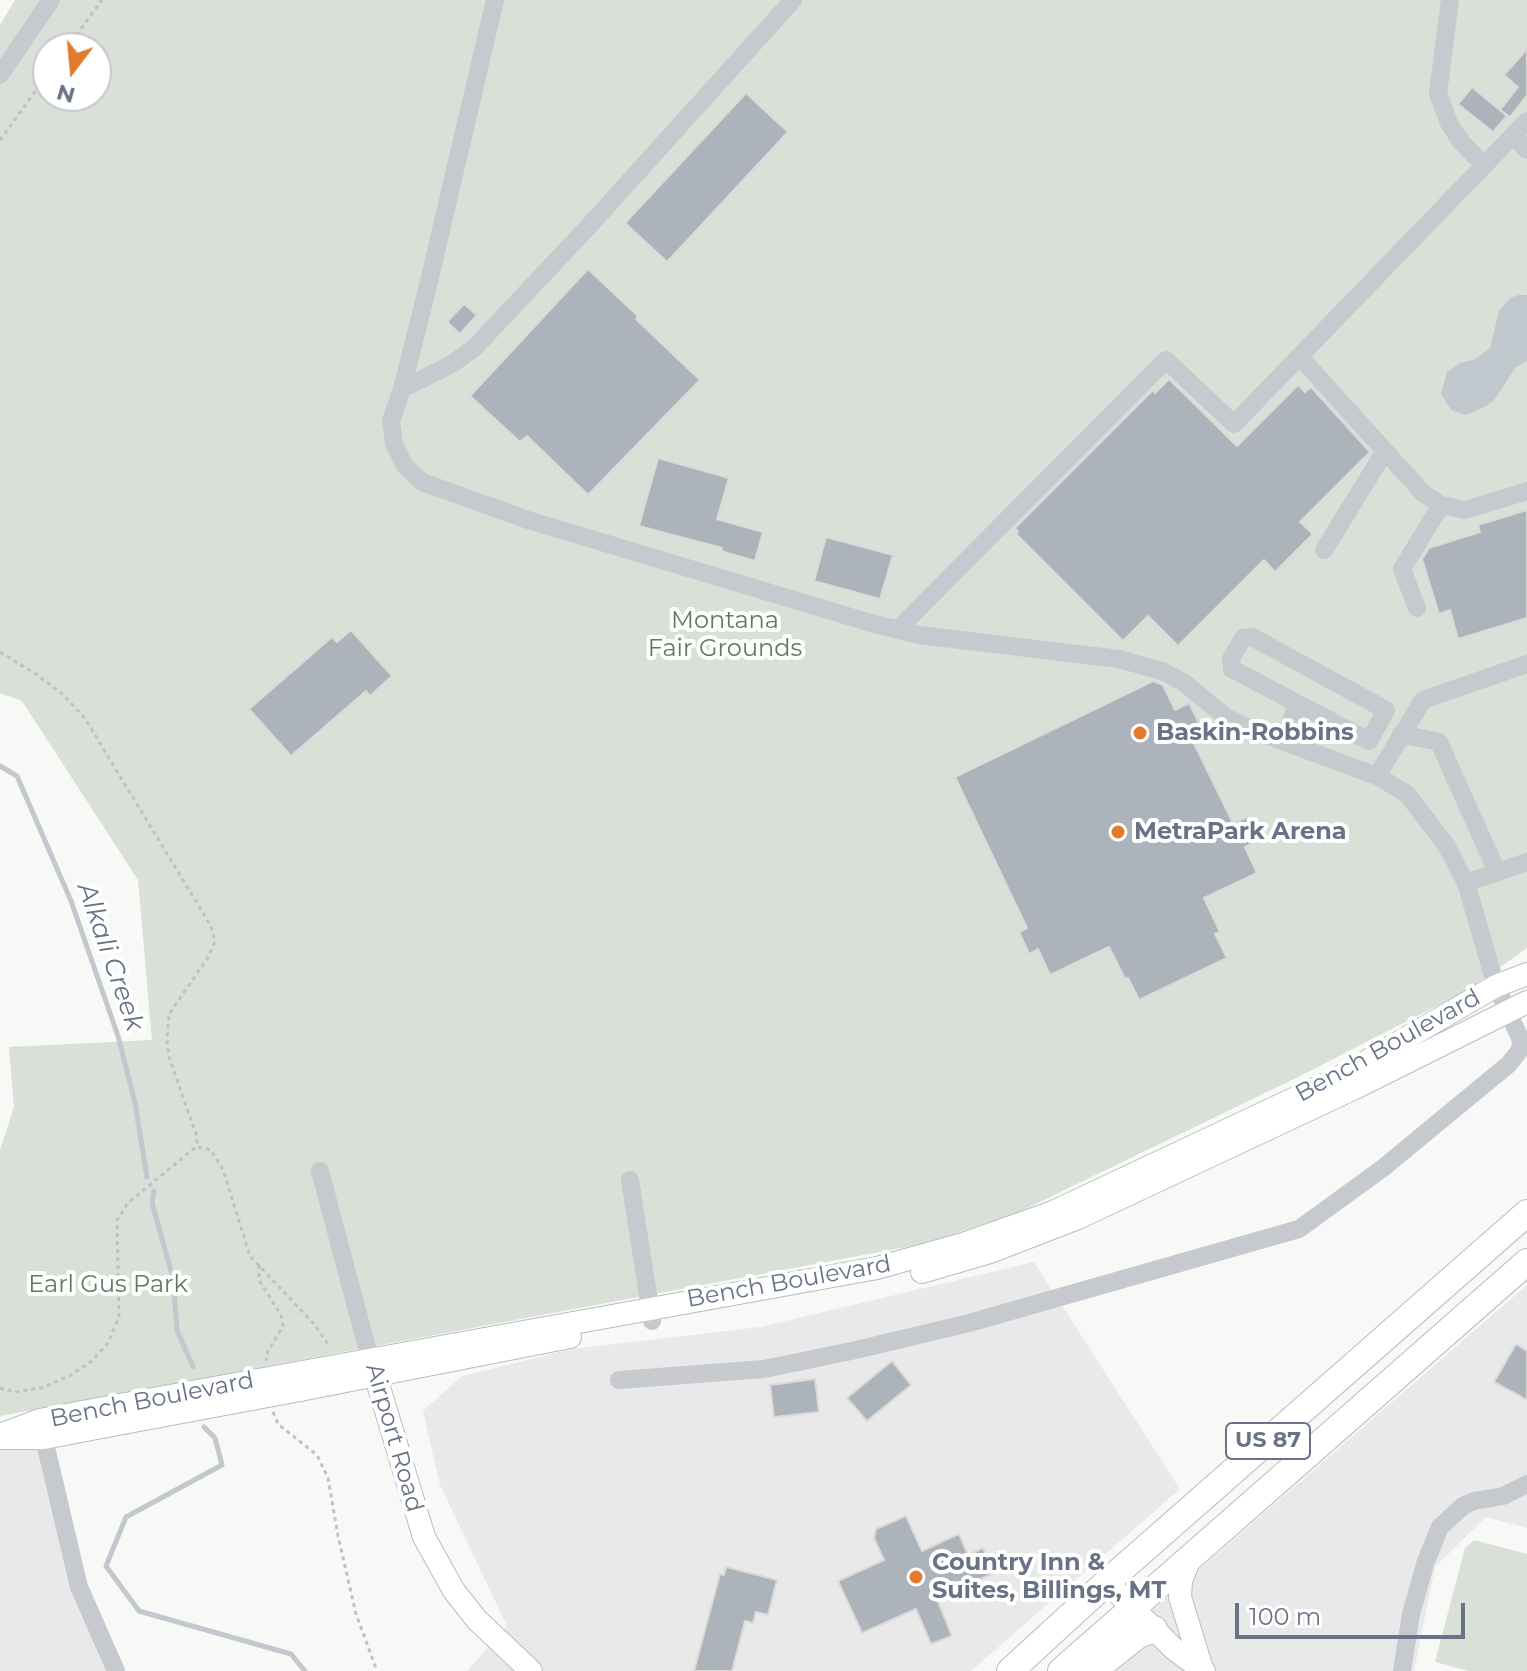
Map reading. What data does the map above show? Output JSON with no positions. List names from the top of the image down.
{
  "streets": {
    "highway": ["US 87"],
    "main road": ["Bench Boulevard", "Airport Road"]
  },
  "water": ["Alkali Creek"],
  "parks": ["Montana Fair Grounds", "Earl Gus Park"],
  "places": ["Baskin-Robbins", "MetraPark Arena", "Country Inn & Suites, Billings, MT"],
  "scale_bar": "100 m",
  "north": "bottom"
}
